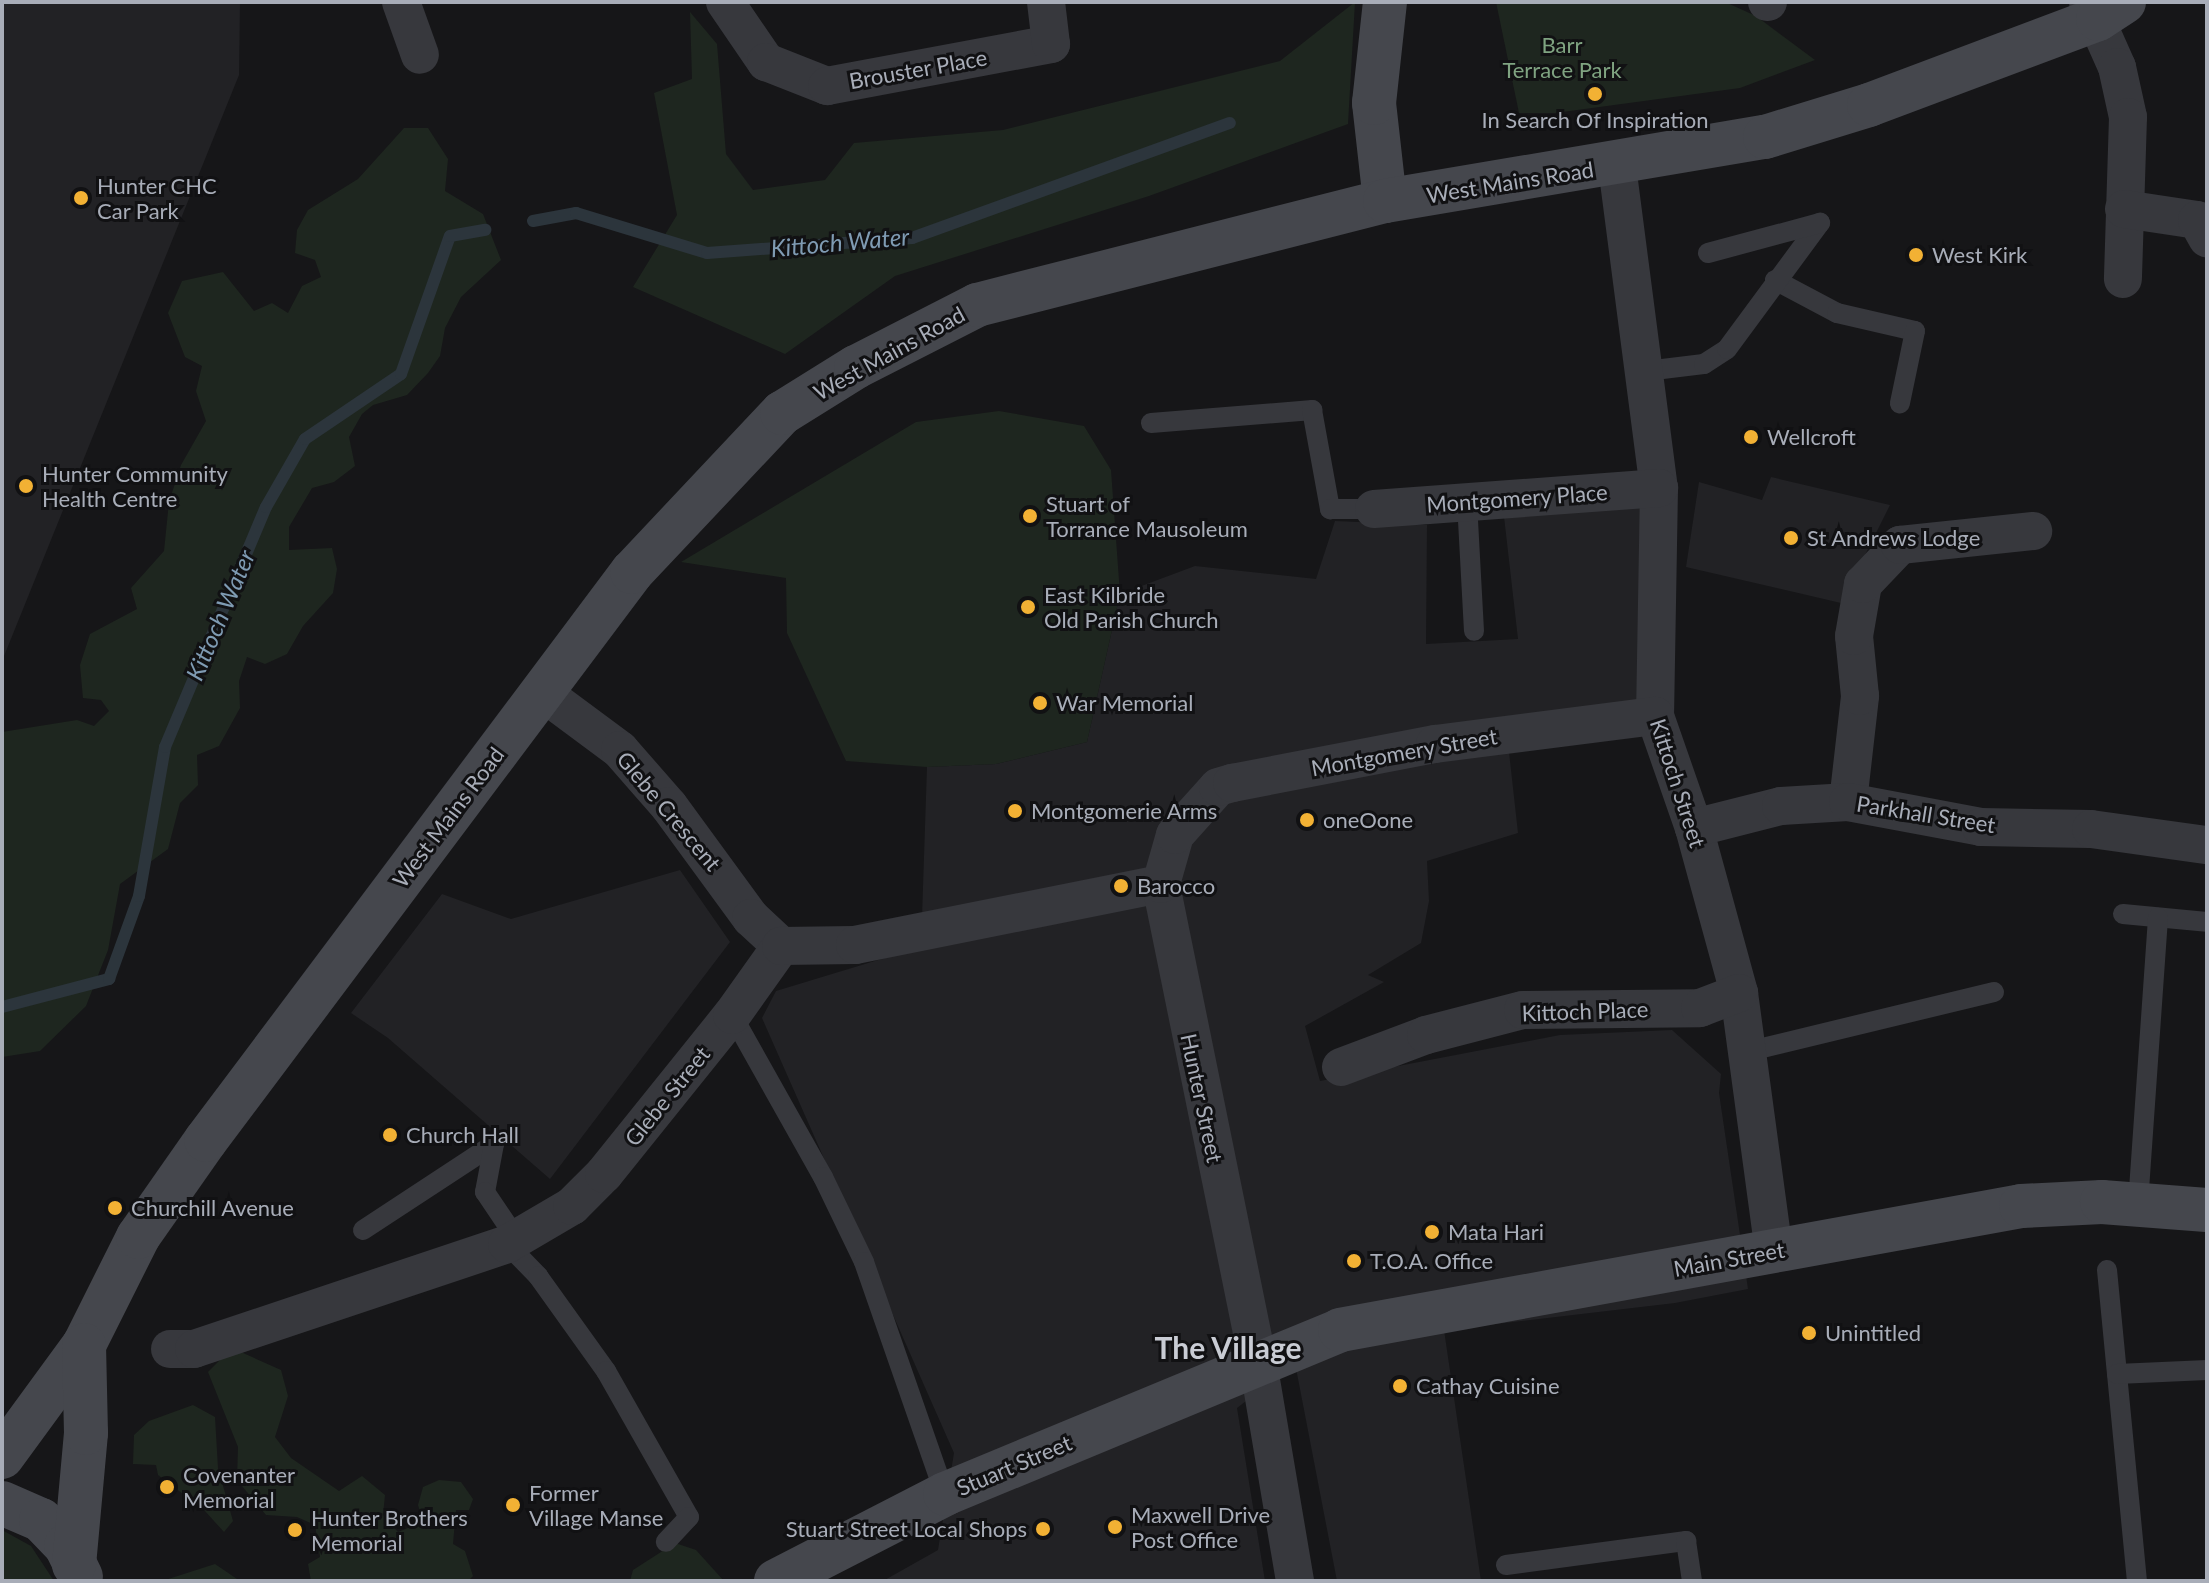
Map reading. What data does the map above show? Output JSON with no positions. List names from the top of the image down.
{
  "streets": {
    "main road": ["West Mains Road", "Main Street", "Stuart Street"],
    "street": [
      "Brouster Place",
      "Montgomery Place",
      "Montgomery Street",
      "Kittoch Street",
      "Glebe Crescent",
      "Parkhall Street",
      "Kittoch Place",
      "Glebe Street",
      "Hunter Street"
    ]
  },
  "crossings": [
    ["West Mains Road", "Kittoch Street"],
    ["West Mains Road", "Glebe Crescent"],
    ["Montgomery Place", "Kittoch Street"],
    ["Montgomery Street", "Kittoch Street"],
    ["Montgomery Street", "Hunter Street"],
    ["Kittoch Street", "Parkhall Street"],
    ["Kittoch Street", "Kittoch Place"],
    ["Kittoch Street", "Main Street"],
    ["Glebe Crescent", "Glebe Street"],
    ["Hunter Street", "Main Street"],
    ["Hunter Street", "Stuart Street"],
    ["Main Street", "Stuart Street"]
  ],
  "districts": ["The Village"],
  "water": ["Kittoch Water"],
  "parks": ["Barr Terrace Park"],
  "places": [
    "In Search Of Inspiration",
    "Hunter CHC Car Park",
    "West Kirk",
    "Wellcroft",
    "Hunter Community Health Centre",
    "Stuart of Torrance Mausoleum",
    "St Andrews Lodge",
    "East Kilbride Old Parish Church",
    "War Memorial",
    "Montgomerie Arms",
    "oneOone",
    "Barocco",
    "Church Hall",
    "Churchill Avenue",
    "Mata Hari",
    "T.O.A. Office",
    "Unintitled",
    "Cathay Cuisine",
    "Covenanter Memorial",
    "Former Village Manse",
    "Maxwell Drive Post Office",
    "Stuart Street Local Shops",
    "Hunter Brothers Memorial"
  ]
}
